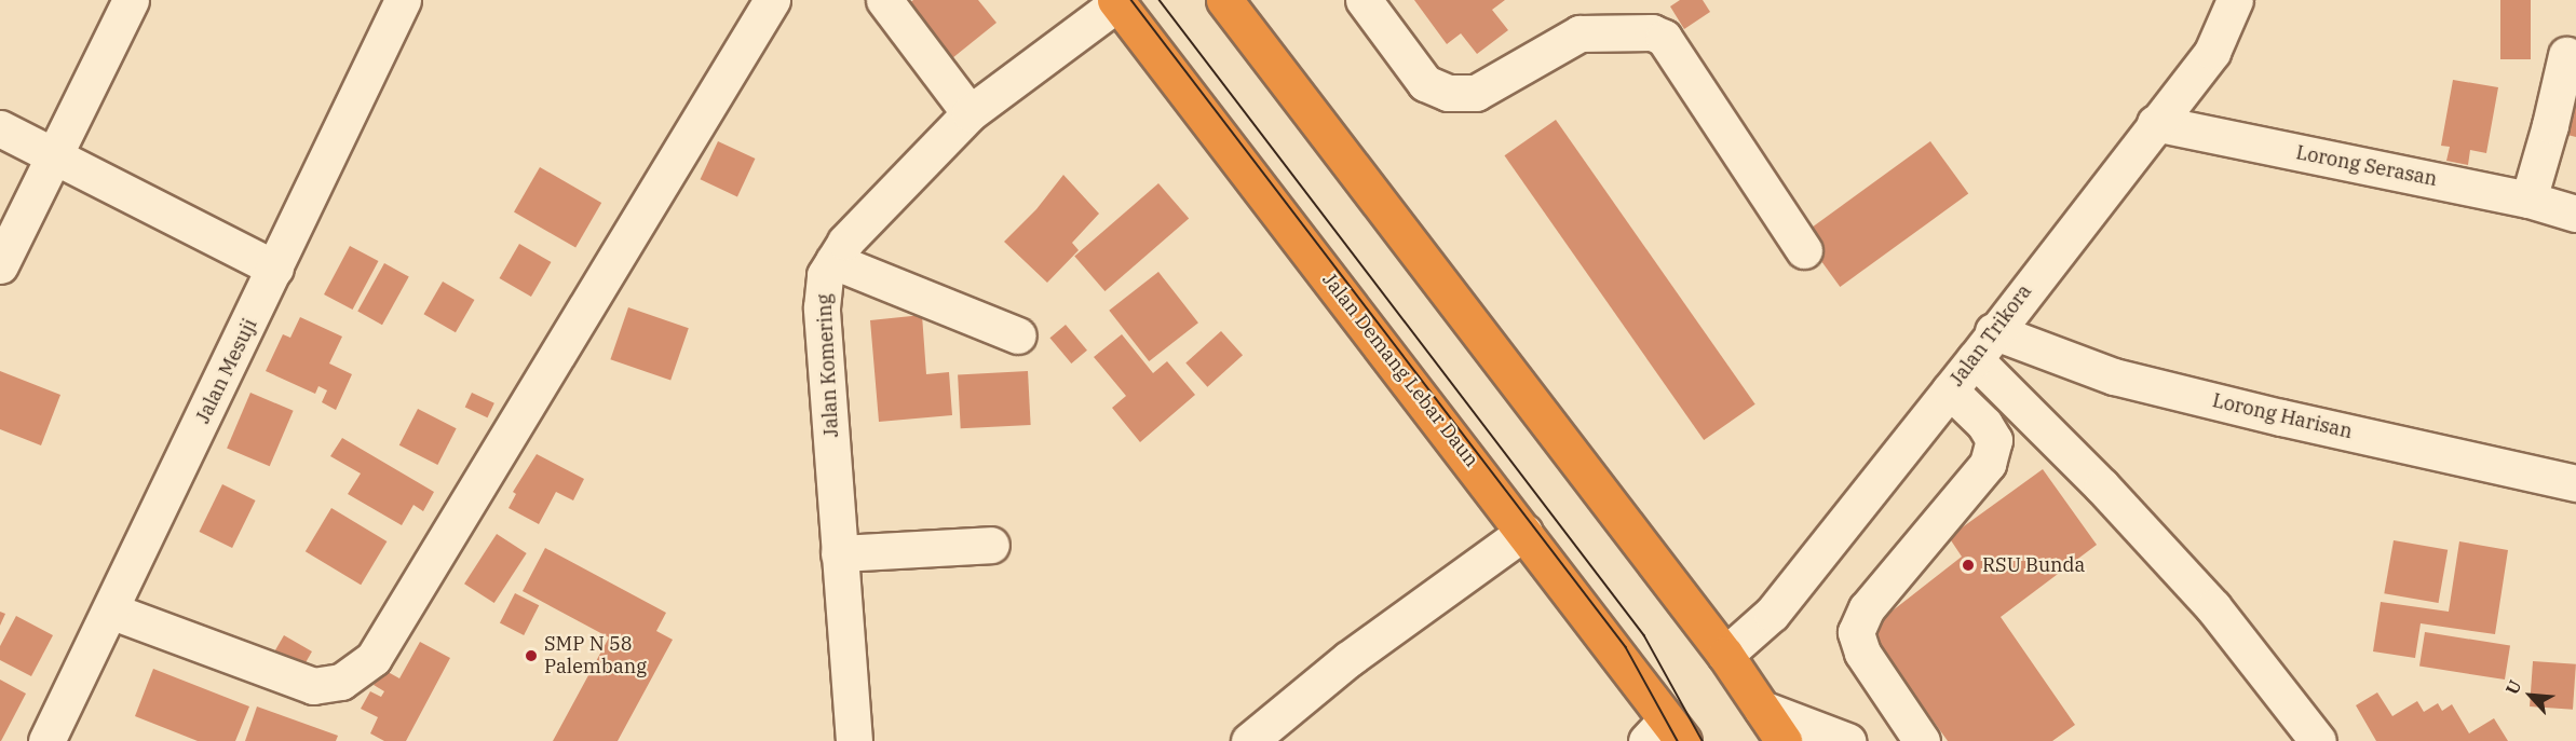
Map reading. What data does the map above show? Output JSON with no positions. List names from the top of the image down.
{
  "streets": {
    "highway": ["Jalan Demang Lebar Daun"],
    "street": [
      "Lorong Serasan",
      "Jalan Trikora",
      "Jalan Komering",
      "Jalan Mesuji",
      "Lorong Harisan"
    ]
  },
  "crossings": [
    ["Lorong Serasan", "Jalan Trikora"],
    ["Jalan Trikora", "Lorong Harisan"],
    ["Jalan Komering", "Jalan Demang Lebar Daun"]
  ],
  "places": ["RSU Bunda", "SMP N 58 Palembang"],
  "north": "top left"
}
